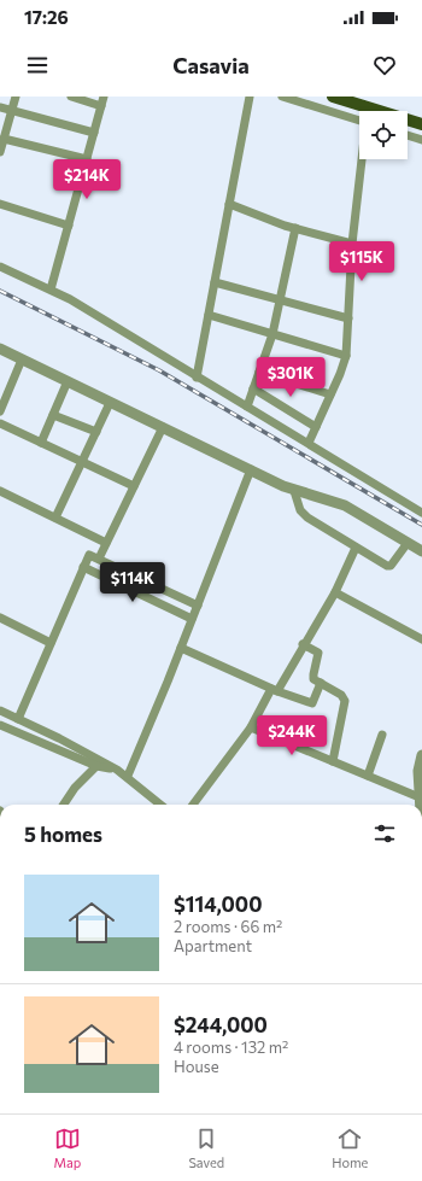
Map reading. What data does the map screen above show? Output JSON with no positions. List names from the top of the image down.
{
  "page": {
    "status": "17:26",
    "header": "Casavia",
    "price": [
      "$214K",
      "$115K",
      "$301K",
      "$114K",
      "$244K"
    ],
    "heading": "5 homes",
    "list": [
      {
        "name": "$114,000",
        "note": "2 rooms · 66 m² · Apartment"
      },
      {
        "name": "$244,000",
        "note": "4 rooms · 132 m² · House"
      }
    ],
    "tabs": ["Map", "Saved", "Home"]
  }
}
